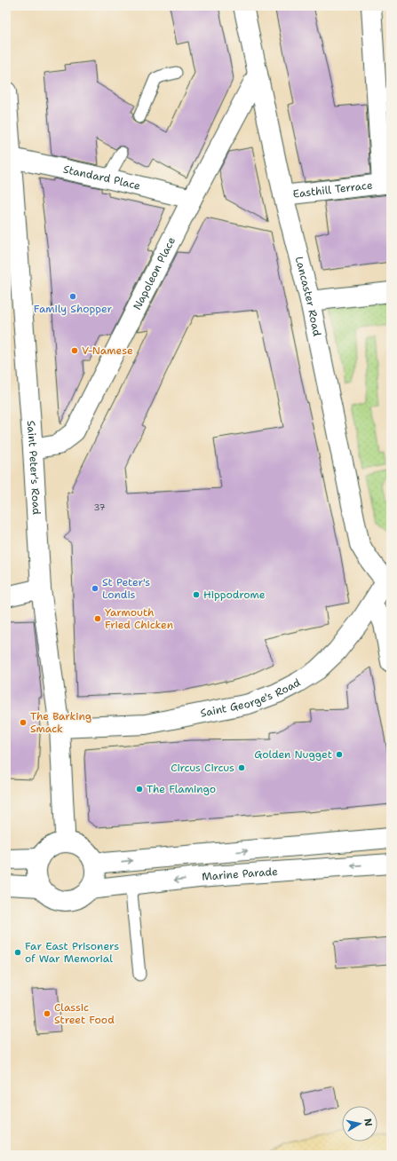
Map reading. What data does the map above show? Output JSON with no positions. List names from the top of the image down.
{
  "streets": {
    "street": [
      "Standard Place",
      "Easthill Terrace",
      "Napoleon Place",
      "Lancaster Road",
      "Saint Peter's Road",
      "Saint George's Road",
      "Marine Parade"
    ]
  },
  "crossings": [
    ["Standard Place", "Napoleon Place"],
    ["Standard Place", "Saint Peter's Road"],
    ["Easthill Terrace", "Lancaster Road"],
    ["Napoleon Place", "Lancaster Road"],
    ["Napoleon Place", "Saint Peter's Road"],
    ["Lancaster Road", "Saint George's Road"],
    ["Saint Peter's Road", "Saint George's Road"],
    ["Saint Peter's Road", "Marine Parade"]
  ],
  "places": [
    "Family Shopper",
    "V-Namese",
    "St Peter's Londis",
    "Hippodrome",
    "Yarmouth Fried Chicken",
    "The Barking Smack",
    "Golden Nugget",
    "Circus Circus",
    "The Flamingo",
    "Far East Prisoners of War Memorial",
    "Classic Street Food"
  ],
  "house_numbers": ["37"],
  "north": "right"
}
